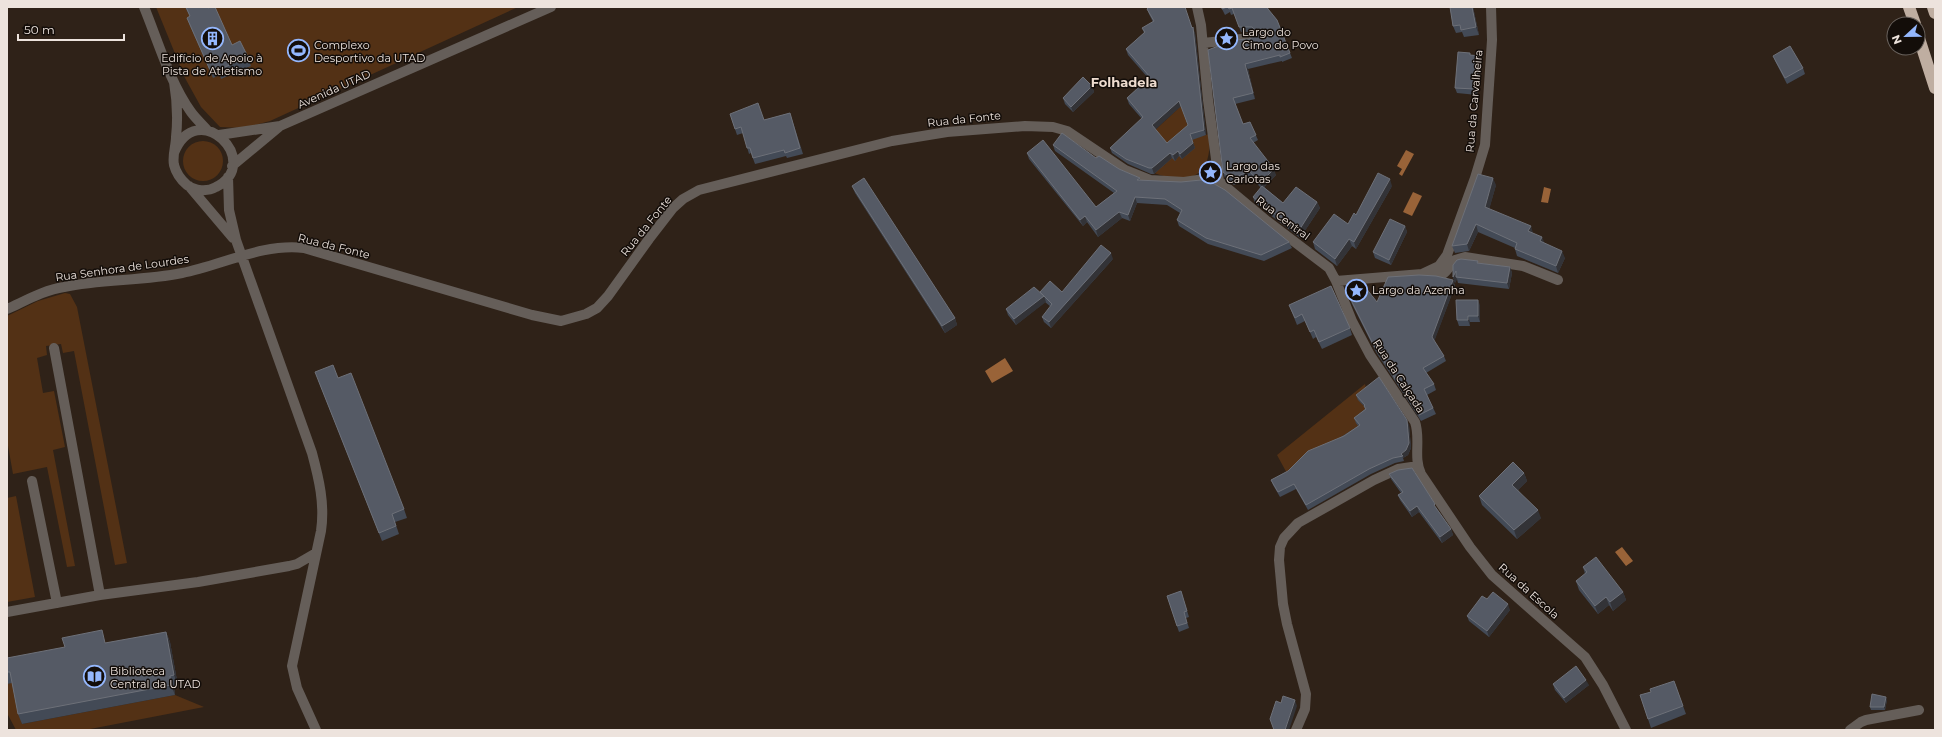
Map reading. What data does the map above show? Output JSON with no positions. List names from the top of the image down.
{
  "streets": {
    "street": [
      "Avenida UTAD",
      "Rua da Carvalheira",
      "Rua da Fonte",
      "Rua Central",
      "Rua Senhora de Lourdes",
      "Rua da Calçada",
      "Rua da Escola"
    ]
  },
  "crossings": [
    ["Rua da Fonte", "Rua Central"],
    ["Rua da Fonte", "Rua Senhora de Lourdes"],
    ["Rua Central", "Rua da Calçada"],
    ["Rua da Calçada", "Rua da Escola"]
  ],
  "districts": ["Folhadela"],
  "places": {
    "building": ["Edifício de Apoio à Pista de Atletismo"],
    "place": ["Largo do Cimo do Povo", "Largo das Carlotas", "Largo da Azenha"],
    "sports": ["Complexo Desportivo da UTAD"],
    "library": ["Biblioteca Central da UTAD"]
  },
  "scale_bar": "50 m",
  "north": "left"
}
